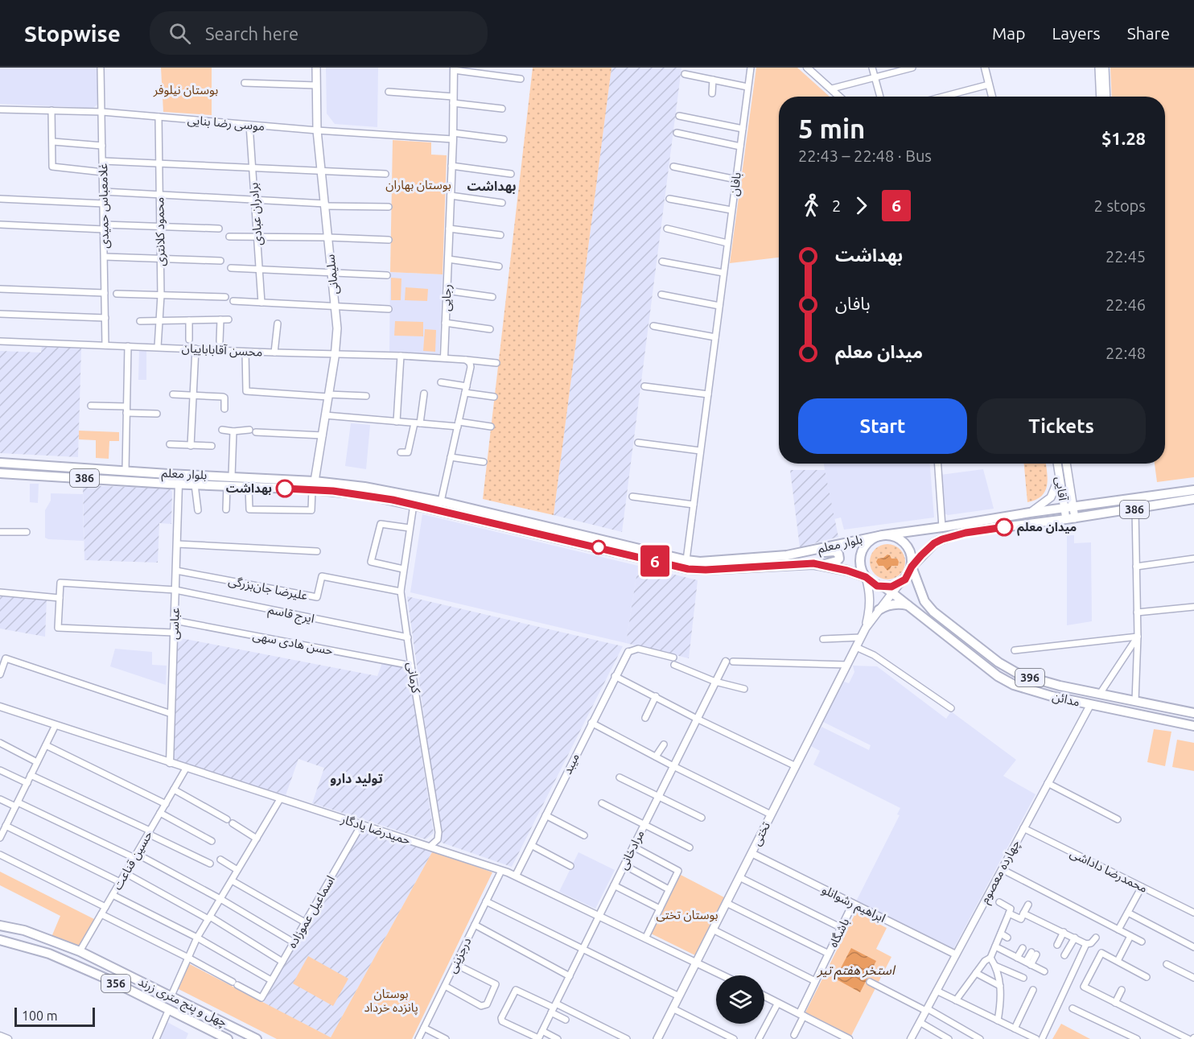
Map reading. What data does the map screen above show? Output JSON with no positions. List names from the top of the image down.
{
  "streets": {
    "main road": [
      "سلیمانی",
      "بلوار معلم",
      "386",
      "آقایی",
      "396",
      "مدائن",
      "تختی",
      "356",
      "چهل و پنج متری زرند"
    ],
    "street": [
      "موسی رضا بنایی",
      "بافان",
      "غلامعباس حمیدی",
      "برادران عبادی",
      "محمود کلانتری",
      "رجایی",
      "محسن آقاباباییان",
      "علیرضا جان‌بزرگی",
      "ایرج قاسم",
      "عباسی",
      "حسن هادی سهی",
      "کرمانی",
      "میبد",
      "حمیدرضا یادگار",
      "مرادخانی",
      "حسین قناعت",
      "محمدرضا داداشی",
      "چهارده معصوم",
      "ابراهیم رشوانلو",
      "اسماعیل عموزاده",
      "باشگاه",
      "درجزینی"
    ]
  },
  "crossings": [
    ["موسی رضا بنایی", "غلامعباس حمیدی"],
    ["موسی رضا بنایی", "برادران عبادی"],
    ["موسی رضا بنایی", "محمود کلانتری"],
    ["موسی رضا بنایی", "سلیمانی"],
    ["موسی رضا بنایی", "رجایی"],
    ["بافان", "بلوار معلم"],
    ["غلامعباس حمیدی", "محسن آقاباباییان"],
    ["محمود کلانتری", "محسن آقاباباییان"],
    ["سلیمانی", "محسن آقاباباییان"],
    ["سلیمانی", "بلوار معلم"],
    ["رجایی", "محسن آقاباباییان"],
    ["بلوار معلم", "386"],
    ["بلوار معلم", "آقایی"],
    ["بلوار معلم", "عباسی"],
    ["بلوار معلم", "کرمانی"],
    ["بلوار معلم", "مدائن"],
    ["بلوار معلم", "تختی"],
    ["386", "آقایی"],
    ["386", "مدائن"],
    ["386", "تختی"],
    ["علیرضا جان‌بزرگی", "عباسی"],
    ["علیرضا جان‌بزرگی", "کرمانی"],
    ["ایرج قاسم", "عباسی"],
    ["ایرج قاسم", "کرمانی"],
    ["عباسی", "حسن هادی سهی"],
    ["عباسی", "حمیدرضا یادگار"],
    ["حسن هادی سهی", "کرمانی"],
    ["کرمانی", "حمیدرضا یادگار"],
    ["مدائن", "تختی"],
    ["مدائن", "چهارده معصوم"],
    ["میبد", "حمیدرضا یادگار"],
    ["حمیدرضا یادگار", "تختی"],
    ["حمیدرضا یادگار", "مرادخانی"],
    ["حمیدرضا یادگار", "حسین قناعت"],
    ["حمیدرضا یادگار", "اسماعیل عموزاده"],
    ["حمیدرضا یادگار", "درجزینی"],
    ["تختی", "ابراهیم رشوانلو"],
    ["حسین قناعت", "چهل و پنج متری زرند"],
    ["محمدرضا داداشی", "چهارده معصوم"],
    ["چهارده معصوم", "ابراهیم رشوانلو"],
    ["ابراهیم رشوانلو", "باشگاه"]
  ],
  "districts": ["بهداشت", "تولید دارو"],
  "water": ["استخر هفتم تیر"],
  "parks": [
    "بوستان نیلوفر",
    "بوستان بهاران",
    "بوستان تختی",
    "بوستان پانزده خرداد"
  ],
  "places": ["بهداشت", "میدان معلم"],
  "lines": ["bus line 6"],
  "scale_bar": "100 m",
  "page": {
    "header": "Stopwise",
    "search": "Search here",
    "nav": ["Map", "Layers", "Share"],
    "on_map": "6",
    "heading": ["5 min", "22:43 – 22:48 · Bus", "$1.28"],
    "legs": ["2", "6", "2 stops"],
    "list": [
      {
        "name": "بهداشت",
        "value": "22:45"
      },
      {
        "name": "بافان",
        "value": "22:46"
      },
      {
        "name": "میدان معلم",
        "value": "22:48"
      }
    ],
    "buttons": ["Start", "Tickets"],
    "scale": "100 m"
  }
}
